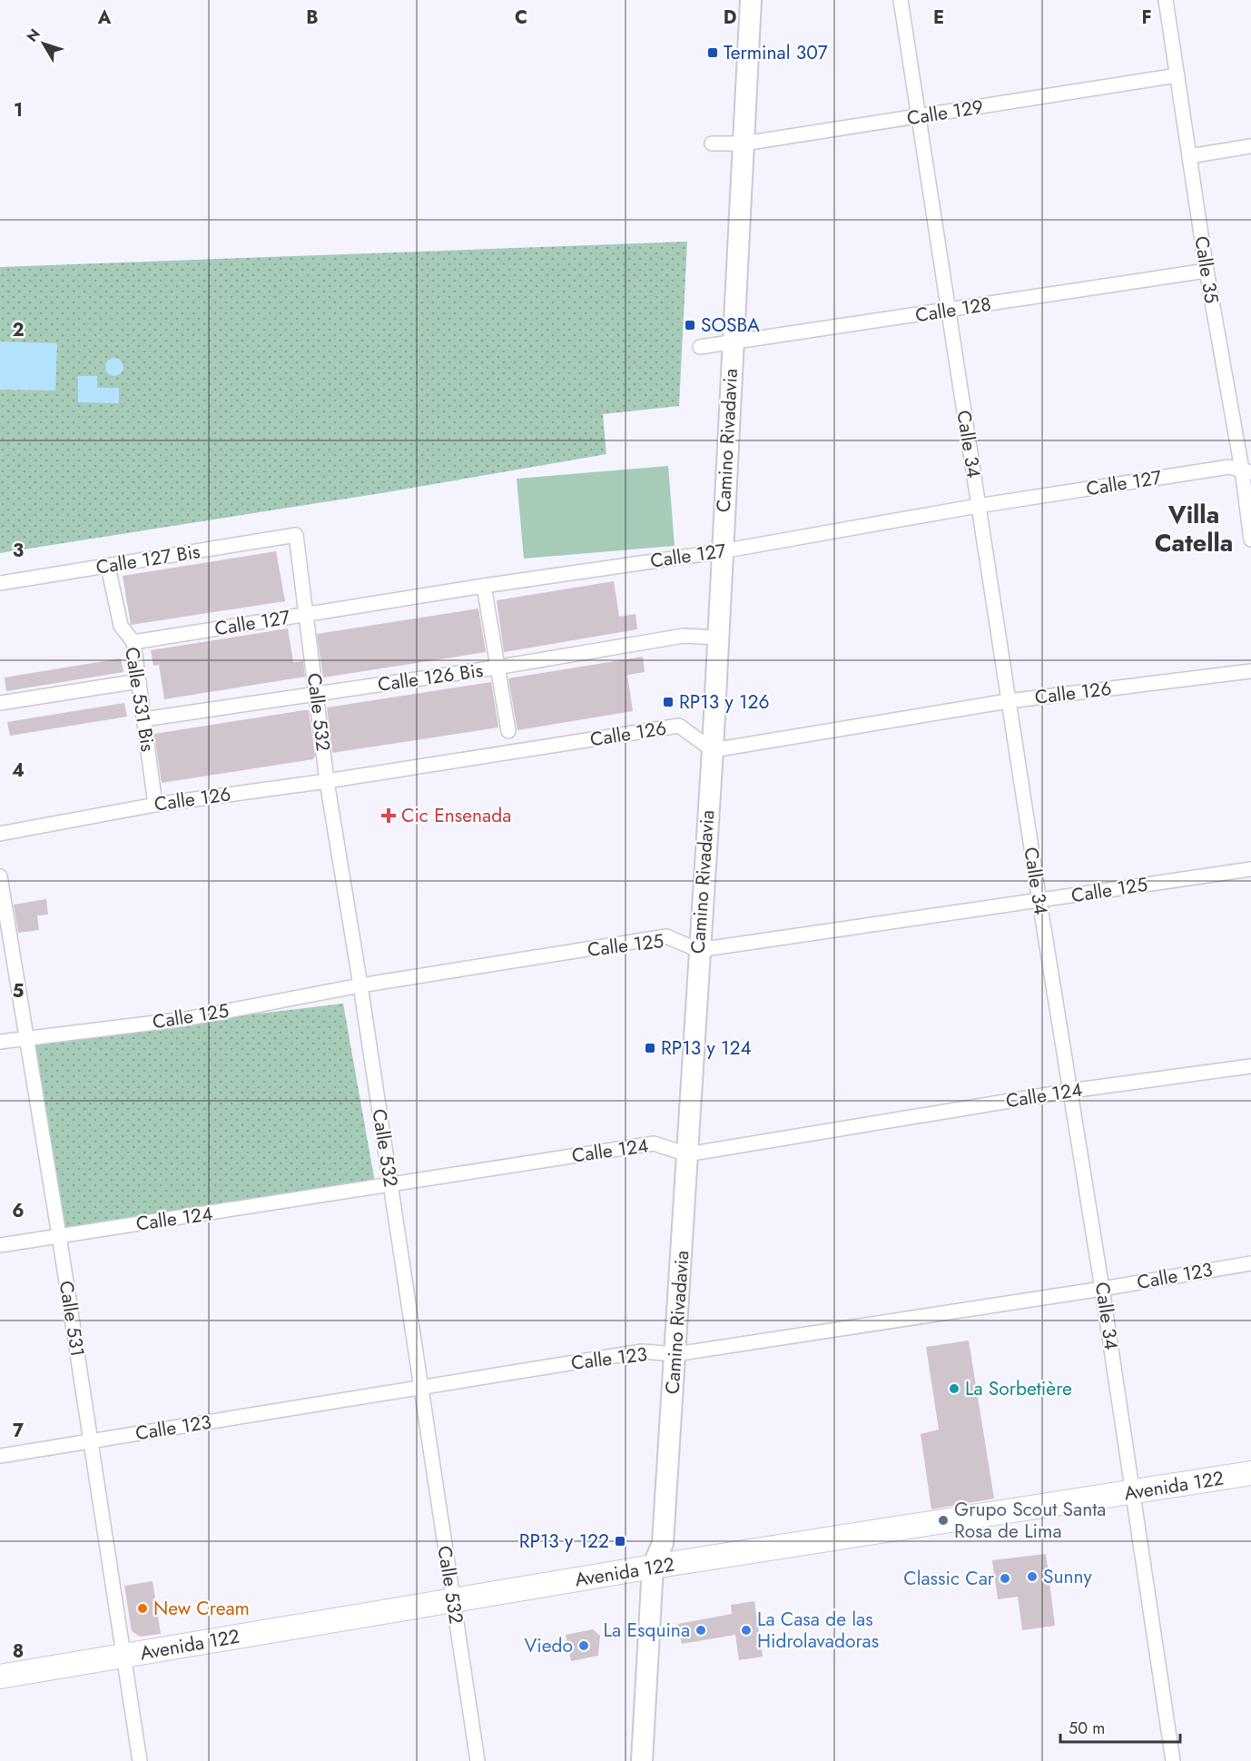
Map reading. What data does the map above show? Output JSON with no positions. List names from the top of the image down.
{
  "streets": {
    "highway": ["Avenida 122"],
    "main road": ["Camino Rivadavia"],
    "street": [
      "Calle 129",
      "Calle 35",
      "Calle 128",
      "Calle 34",
      "Calle 127",
      "Calle 127 Bis",
      "Calle 126 Bis",
      "Calle 126",
      "Calle 531 Bis",
      "Calle 532",
      "Calle 125",
      "Calle 124",
      "Calle 123",
      "Calle 531"
    ]
  },
  "crossings": [
    ["Calle 129", "Calle 35"],
    ["Calle 129", "Camino Rivadavia"],
    ["Calle 129", "Calle 34"],
    ["Calle 35", "Calle 128"],
    ["Calle 35", "Calle 127"],
    ["Calle 128", "Camino Rivadavia"],
    ["Calle 128", "Calle 34"],
    ["Camino Rivadavia", "Calle 127"],
    ["Camino Rivadavia", "Calle 126 Bis"],
    ["Camino Rivadavia", "Calle 126"],
    ["Camino Rivadavia", "Calle 125"],
    ["Camino Rivadavia", "Calle 124"],
    ["Camino Rivadavia", "Calle 123"],
    ["Camino Rivadavia", "Avenida 122"],
    ["Calle 34", "Calle 127"],
    ["Calle 34", "Calle 126"],
    ["Calle 34", "Calle 125"],
    ["Calle 34", "Calle 124"],
    ["Calle 34", "Calle 123"],
    ["Calle 34", "Avenida 122"],
    ["Calle 127", "Calle 531 Bis"],
    ["Calle 127", "Calle 532"],
    ["Calle 127 Bis", "Calle 531 Bis"],
    ["Calle 127 Bis", "Calle 532"],
    ["Calle 126 Bis", "Calle 531 Bis"],
    ["Calle 126 Bis", "Calle 532"],
    ["Calle 126", "Calle 531 Bis"],
    ["Calle 126", "Calle 532"],
    ["Calle 532", "Calle 125"],
    ["Calle 532", "Calle 124"],
    ["Calle 532", "Calle 123"],
    ["Calle 532", "Avenida 122"],
    ["Calle 125", "Calle 531"],
    ["Calle 124", "Calle 531"],
    ["Calle 123", "Calle 531"],
    ["Calle 531", "Avenida 122"]
  ],
  "districts": ["Villa Catella"],
  "places": {
    "transit": [
      "Terminal 307",
      "SOSBA",
      "RP13 y 126",
      "RP13 y 124",
      "RP13 y 122"
    ],
    "health": ["Cic Ensenada"],
    "other": [
      "La Sorbetière",
      "Grupo Scout Santa Rosa de Lima",
      "Sunny",
      "Classic Car",
      "New Cream",
      "La Esquina",
      "La Casa de las Hidrolavadoras",
      "Viedo"
    ]
  },
  "scale_bar": "50 m",
  "north": "top left",
  "grid": {
    "columns": [
      "A",
      "B",
      "C",
      "D",
      "E",
      "F"
    ],
    "rows": [
      "1",
      "2",
      "3",
      "4",
      "5",
      "6",
      "7",
      "8"
    ]
  }
}
